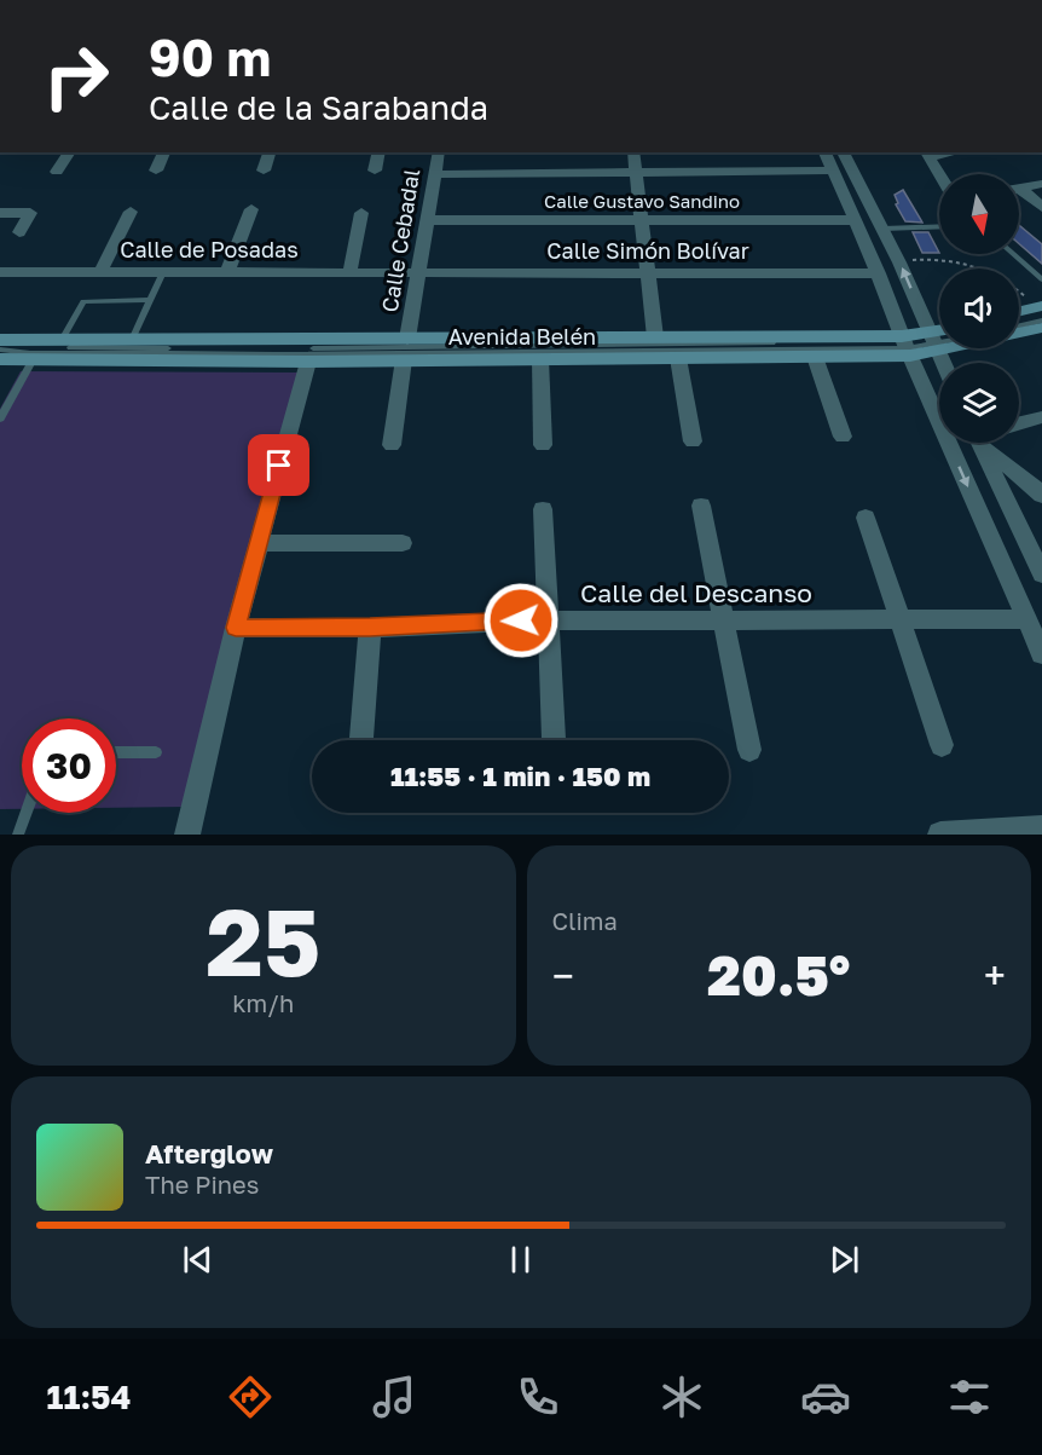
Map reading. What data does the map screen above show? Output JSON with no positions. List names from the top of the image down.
{
  "streets": {
    "main road": ["Avenida Belén"],
    "street": [
      "Calle Gustavo Sandino",
      "Calle Cebadal",
      "Calle de Posadas",
      "Calle Simón Bolívar",
      "Calle del Descanso"
    ]
  },
  "crossings": [
    ["Calle Gustavo Sandino", "Calle Cebadal"],
    ["Calle Cebadal", "Calle de Posadas"],
    ["Calle Cebadal", "Calle Simón Bolívar"],
    ["Calle Cebadal", "Avenida Belén"],
    ["Calle de Posadas", "Calle Simón Bolívar"]
  ],
  "north": "bottom",
  "page": {
    "turn": ["90 m", "Calle de la Sarabanda"],
    "limit": "30",
    "trip": "11:55 · 1 min · 150 m",
    "tile": [
      ["25", "km/h"],
      "Clima"
    ],
    "heat": ["−", "20.5°", "+"],
    "song": ["Afterglow", "The Pines"],
    "tabs": "11:54"
  }
}
